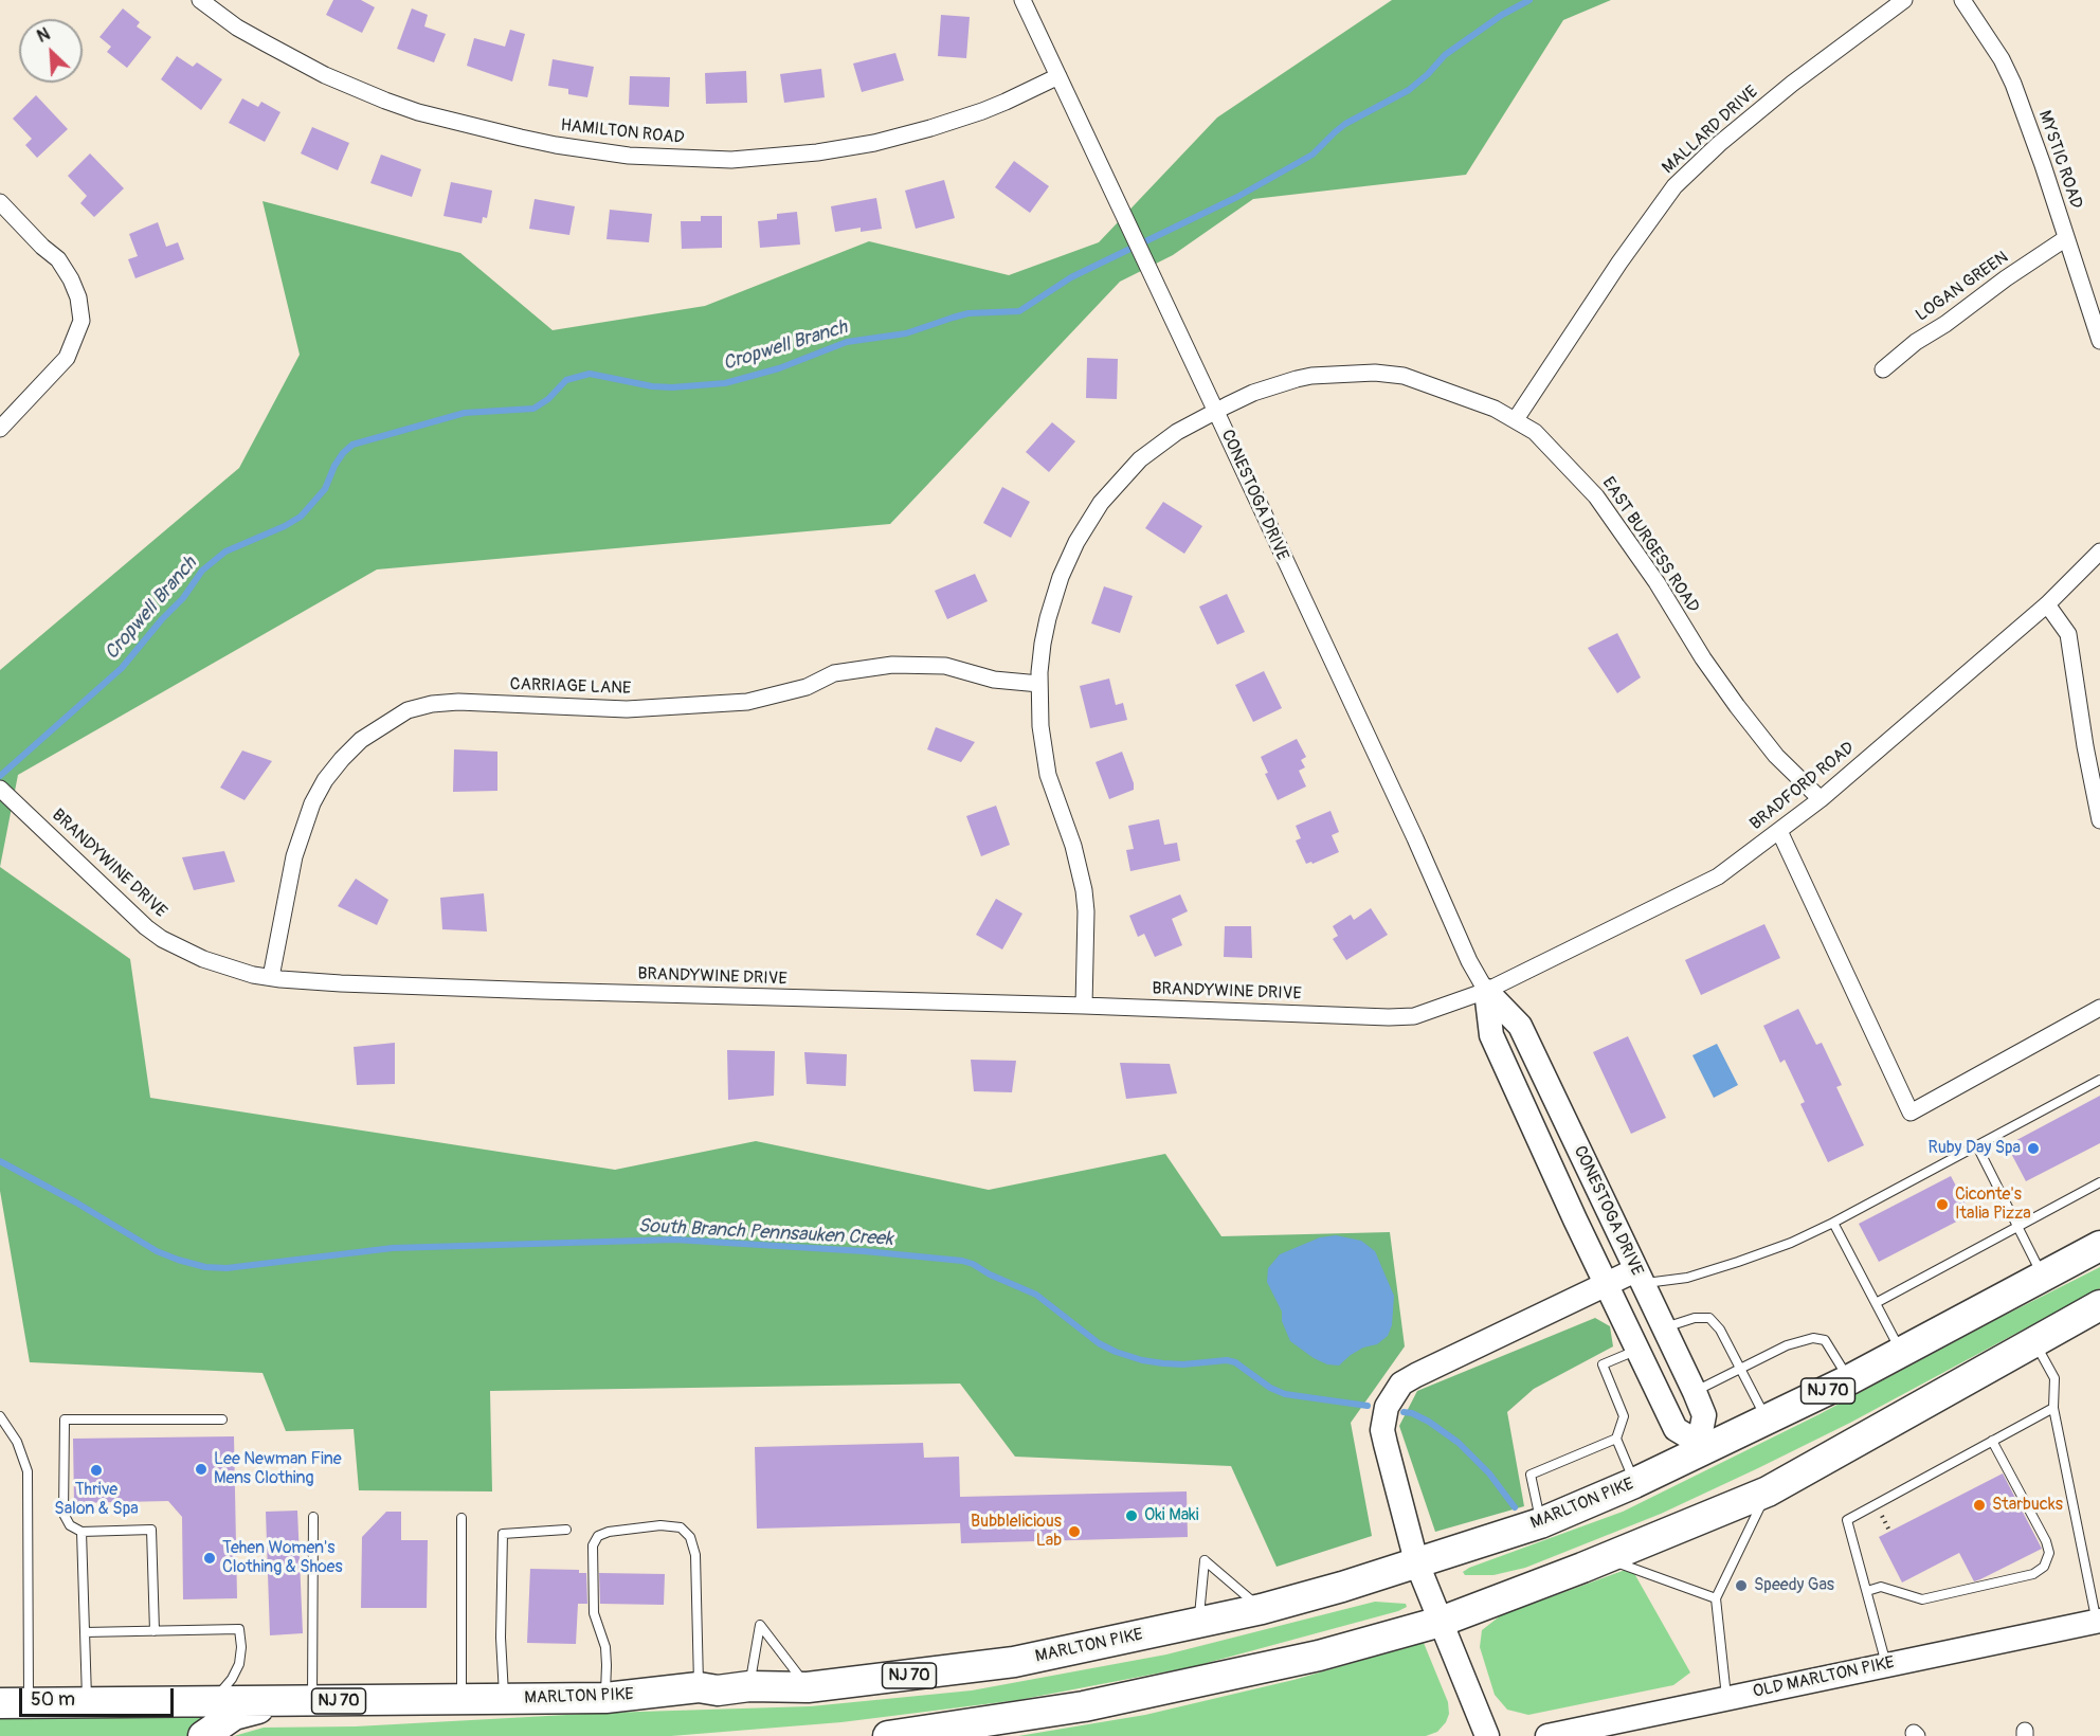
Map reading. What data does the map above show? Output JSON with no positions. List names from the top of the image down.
{
  "streets": {
    "highway": ["NJ 70", "MARLTON PIKE"],
    "street": [
      "MALLARD DRIVE",
      "HAMILTON ROAD",
      "MYSTIC ROAD",
      "LOGAN GREEN",
      "CONESTOGA DRIVE",
      "EAST BURGESS ROAD",
      "CARRIAGE LANE",
      "BRADFORD ROAD",
      "BRANDYWINE DRIVE",
      "OLD MARLTON PIKE"
    ]
  },
  "crossings": [
    ["MALLARD DRIVE", "EAST BURGESS ROAD"],
    ["HAMILTON ROAD", "CONESTOGA DRIVE"],
    ["MYSTIC ROAD", "LOGAN GREEN"],
    ["CONESTOGA DRIVE", "EAST BURGESS ROAD"],
    ["CONESTOGA DRIVE", "BRADFORD ROAD"],
    ["CONESTOGA DRIVE", "BRANDYWINE DRIVE"],
    ["CONESTOGA DRIVE", "MARLTON PIKE"],
    ["EAST BURGESS ROAD", "CARRIAGE LANE"],
    ["EAST BURGESS ROAD", "BRADFORD ROAD"],
    ["EAST BURGESS ROAD", "BRANDYWINE DRIVE"],
    ["CARRIAGE LANE", "BRANDYWINE DRIVE"],
    ["BRADFORD ROAD", "BRANDYWINE DRIVE"]
  ],
  "water": ["Cropwell Branch", "South Branch Pennsauken Creek"],
  "places": [
    "Ruby Day Spa",
    "Ciconte's Italia Pizza",
    "Lee Newman Fine Mens Clothing",
    "Thrive Salon & Spa",
    "Starbucks",
    "Oki Maki",
    "Bubblelicious Lab",
    "Tehen Women's Clothing & Shoes",
    "Speedy Gas"
  ],
  "scale_bar": "50 m",
  "north": "top left"
}
